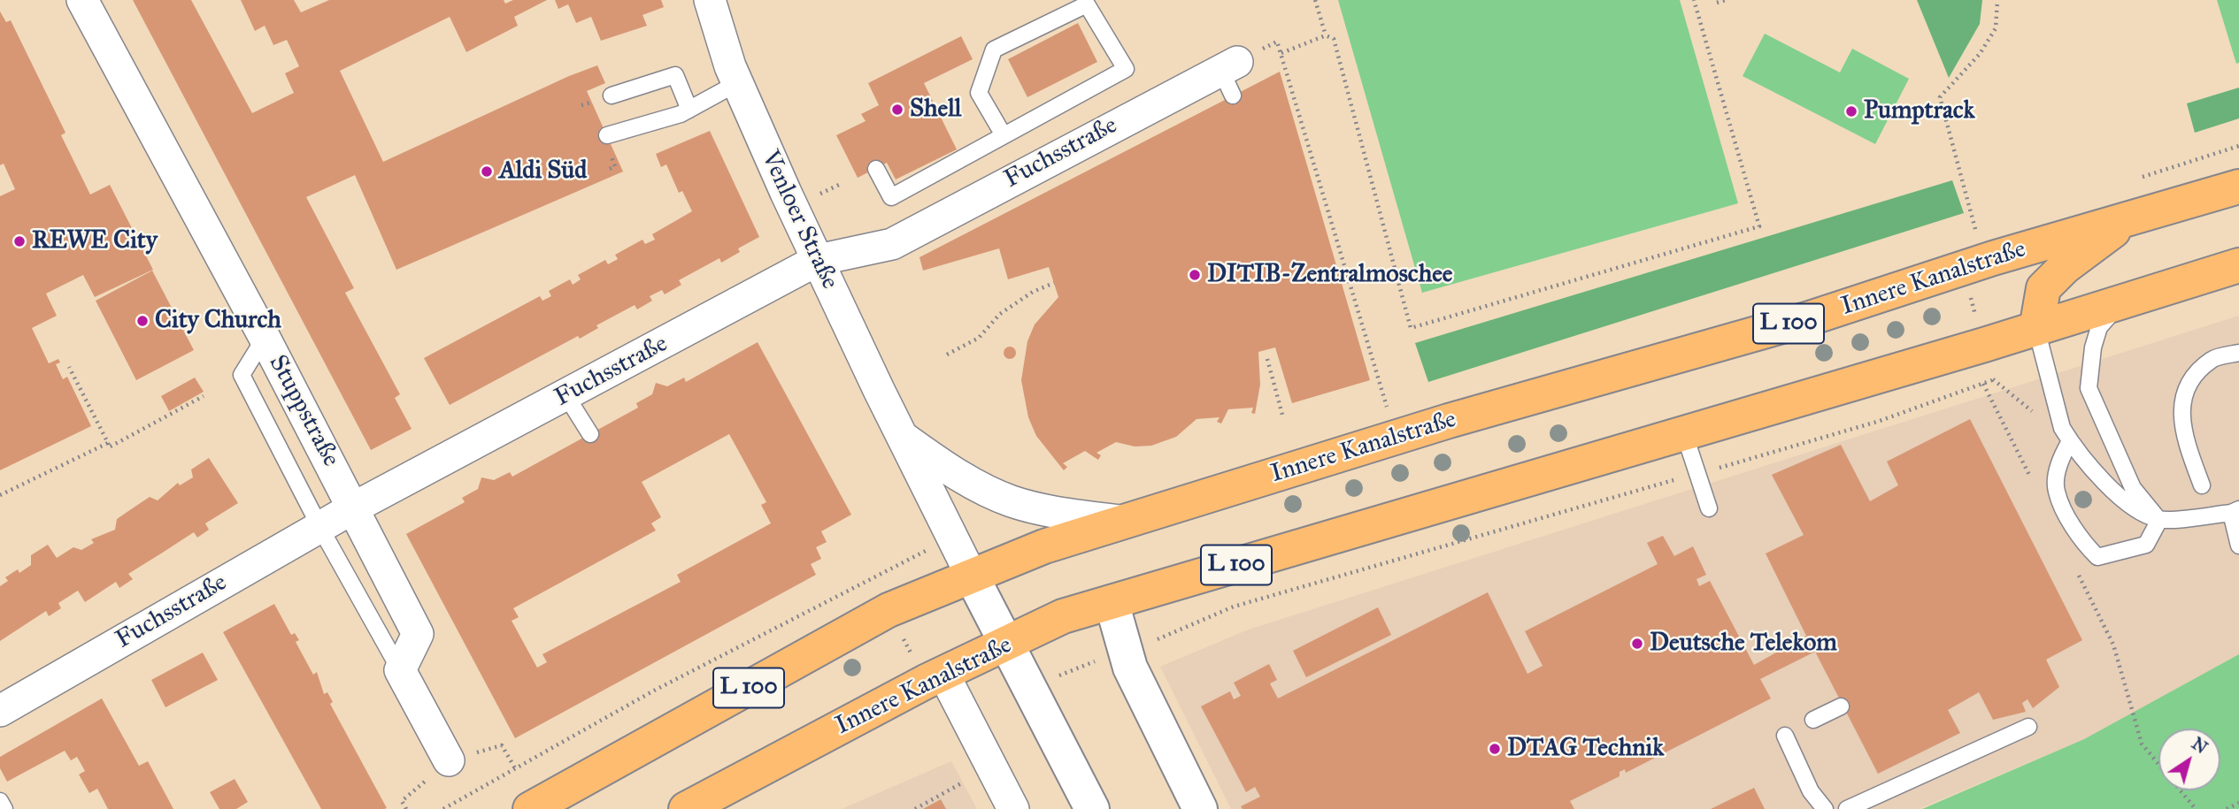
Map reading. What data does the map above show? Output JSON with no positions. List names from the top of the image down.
{
  "streets": {
    "main road": ["Innere Kanalstraße", "L 100"],
    "street": ["Fuchsstraße", "Venloer Straße", "Stuppstraße"]
  },
  "crossings": [
    ["Fuchsstraße", "Venloer Straße"],
    ["Fuchsstraße", "Stuppstraße"],
    ["Venloer Straße", "Innere Kanalstraße"]
  ],
  "places": [
    "Shell",
    "Pumptrack",
    "Aldi Süd",
    "REWE City",
    "DITIB-Zentralmoschee",
    "City Church",
    "Deutsche Telekom",
    "DTAG Technik"
  ],
  "north": "top right"
}
